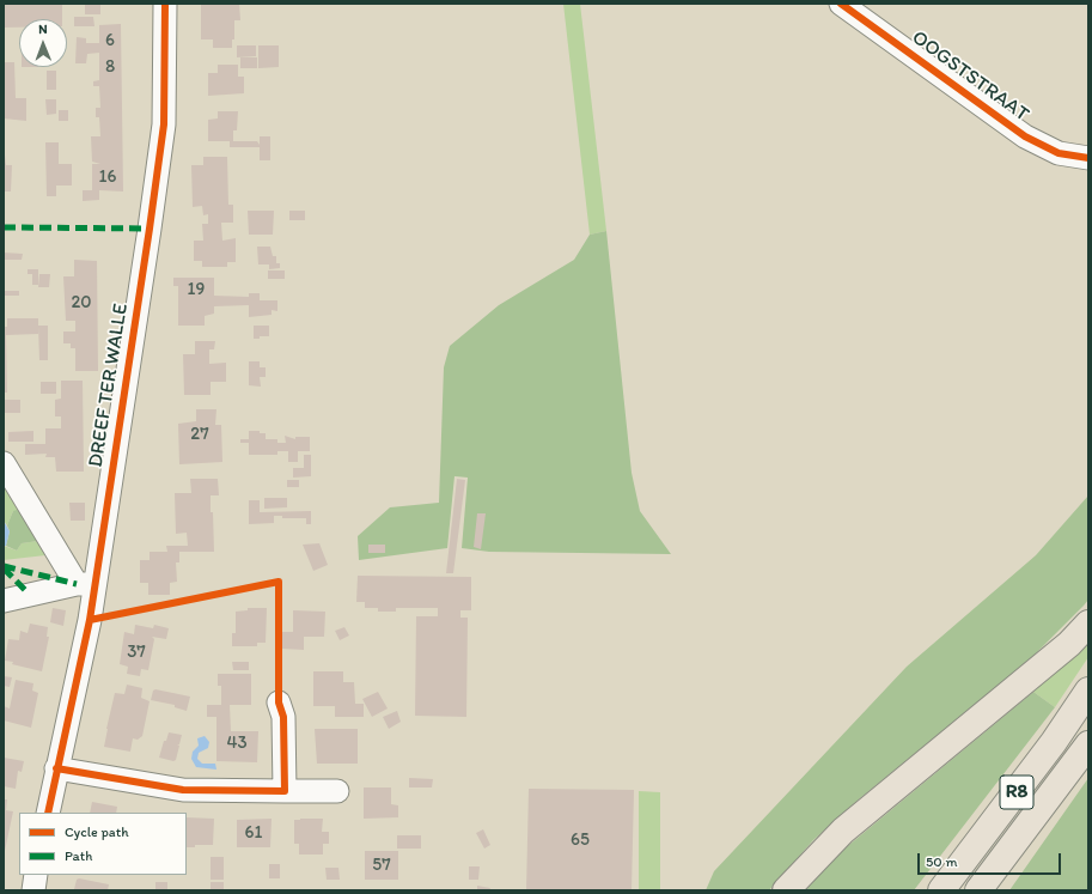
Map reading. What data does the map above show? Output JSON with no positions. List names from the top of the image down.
{
  "streets": {
    "highway": ["R8"],
    "street": ["OOGSTSTRAAT", "DREEF TER WALLE"]
  },
  "house_numbers": [
    "6",
    "8",
    "16",
    "19",
    "20",
    "27",
    "37",
    "43",
    "61",
    "65",
    "57"
  ],
  "legend": ["Cycle path", "Path"],
  "scale_bar": "50 m",
  "north": "top"
}
